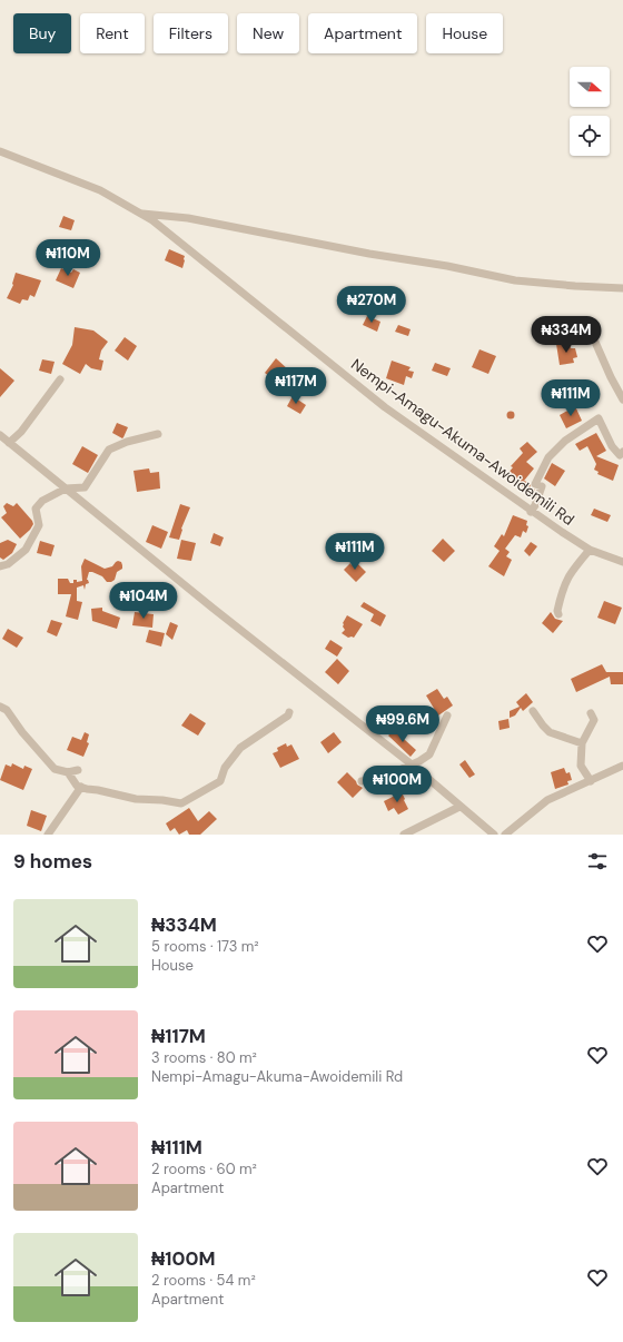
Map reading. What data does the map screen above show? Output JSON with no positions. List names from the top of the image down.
{
  "streets": {
    "street": ["Nempi-Amagu-Akuma-Awoidemili Rd"]
  },
  "north": "right",
  "page": {
    "chip": [
      "Buy",
      "Rent",
      "Filters",
      "New",
      "Apartment",
      "House"
    ],
    "price": [
      "₦110M",
      "₦270M",
      "₦334M",
      "₦117M",
      "₦111M",
      "₦111M",
      "₦104M",
      "₦99.6M",
      "₦100M"
    ],
    "heading": "9 homes",
    "list": [
      {
        "name": "₦334M",
        "note": "5 rooms · 173 m² · House"
      },
      {
        "name": "₦117M",
        "note": "3 rooms · 80 m² · Nempi-Amagu-Akuma-Awoidemili Rd"
      },
      {
        "name": "₦111M",
        "note": "2 rooms · 60 m² · Apartment"
      },
      {
        "name": "₦100M",
        "note": "2 rooms · 54 m² · Apartment"
      }
    ]
  }
}
